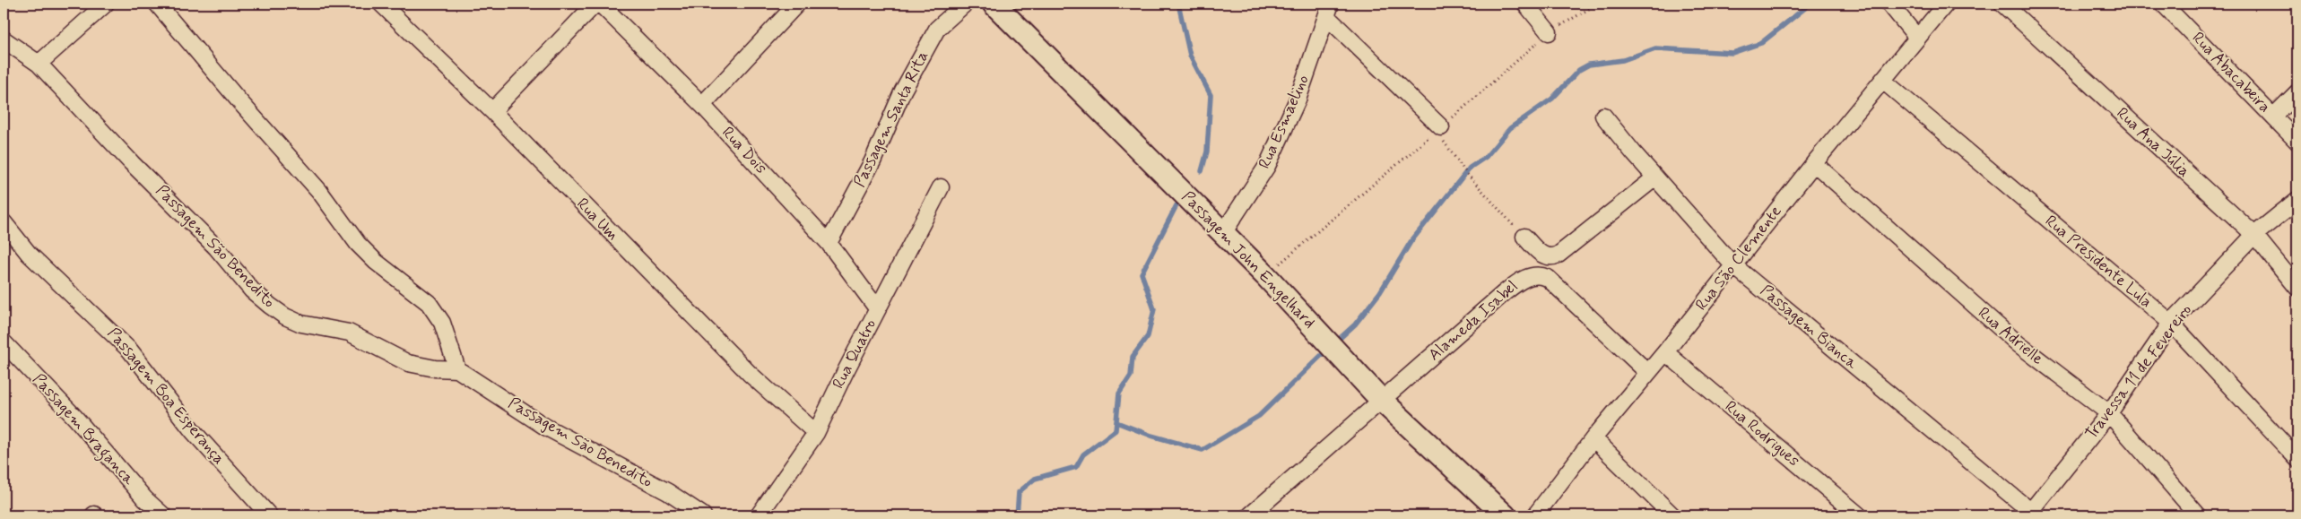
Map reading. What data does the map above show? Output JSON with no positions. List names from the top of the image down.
{
  "streets": {
    "main road": ["Passagem John Engelhard"],
    "street": [
      "Rua Abacabeira",
      "Passagem Santa Rita",
      "Rua Esmaelino",
      "Rua Ana Júlia",
      "Rua Dois",
      "Rua Um",
      "Passagem São Benedito",
      "Rua São Clemente",
      "Rua Presidente Lula",
      "Alameda Isabel",
      "Passagem Bianca",
      "Rua Adrielle",
      "Rua Quatro",
      "Travessa 11 de Fevereiro",
      "Passagem Boa Esperança",
      "Passagem Braganca",
      "Rua Rodrigues"
    ]
  },
  "crossings": [
    ["Passagem Santa Rita", "Rua Dois"],
    ["Rua Esmaelino", "Passagem John Engelhard"],
    ["Rua Ana Júlia", "Travessa 11 de Fevereiro"],
    ["Rua Dois", "Rua Quatro"],
    ["Rua Um", "Rua Quatro"],
    ["Rua São Clemente", "Rua Presidente Lula"],
    ["Rua São Clemente", "Alameda Isabel"],
    ["Rua São Clemente", "Passagem Bianca"],
    ["Rua São Clemente", "Rua Adrielle"],
    ["Rua São Clemente", "Rua Rodrigues"],
    ["Passagem John Engelhard", "Alameda Isabel"],
    ["Rua Presidente Lula", "Travessa 11 de Fevereiro"],
    ["Passagem Bianca", "Travessa 11 de Fevereiro"],
    ["Rua Adrielle", "Travessa 11 de Fevereiro"]
  ]
}
